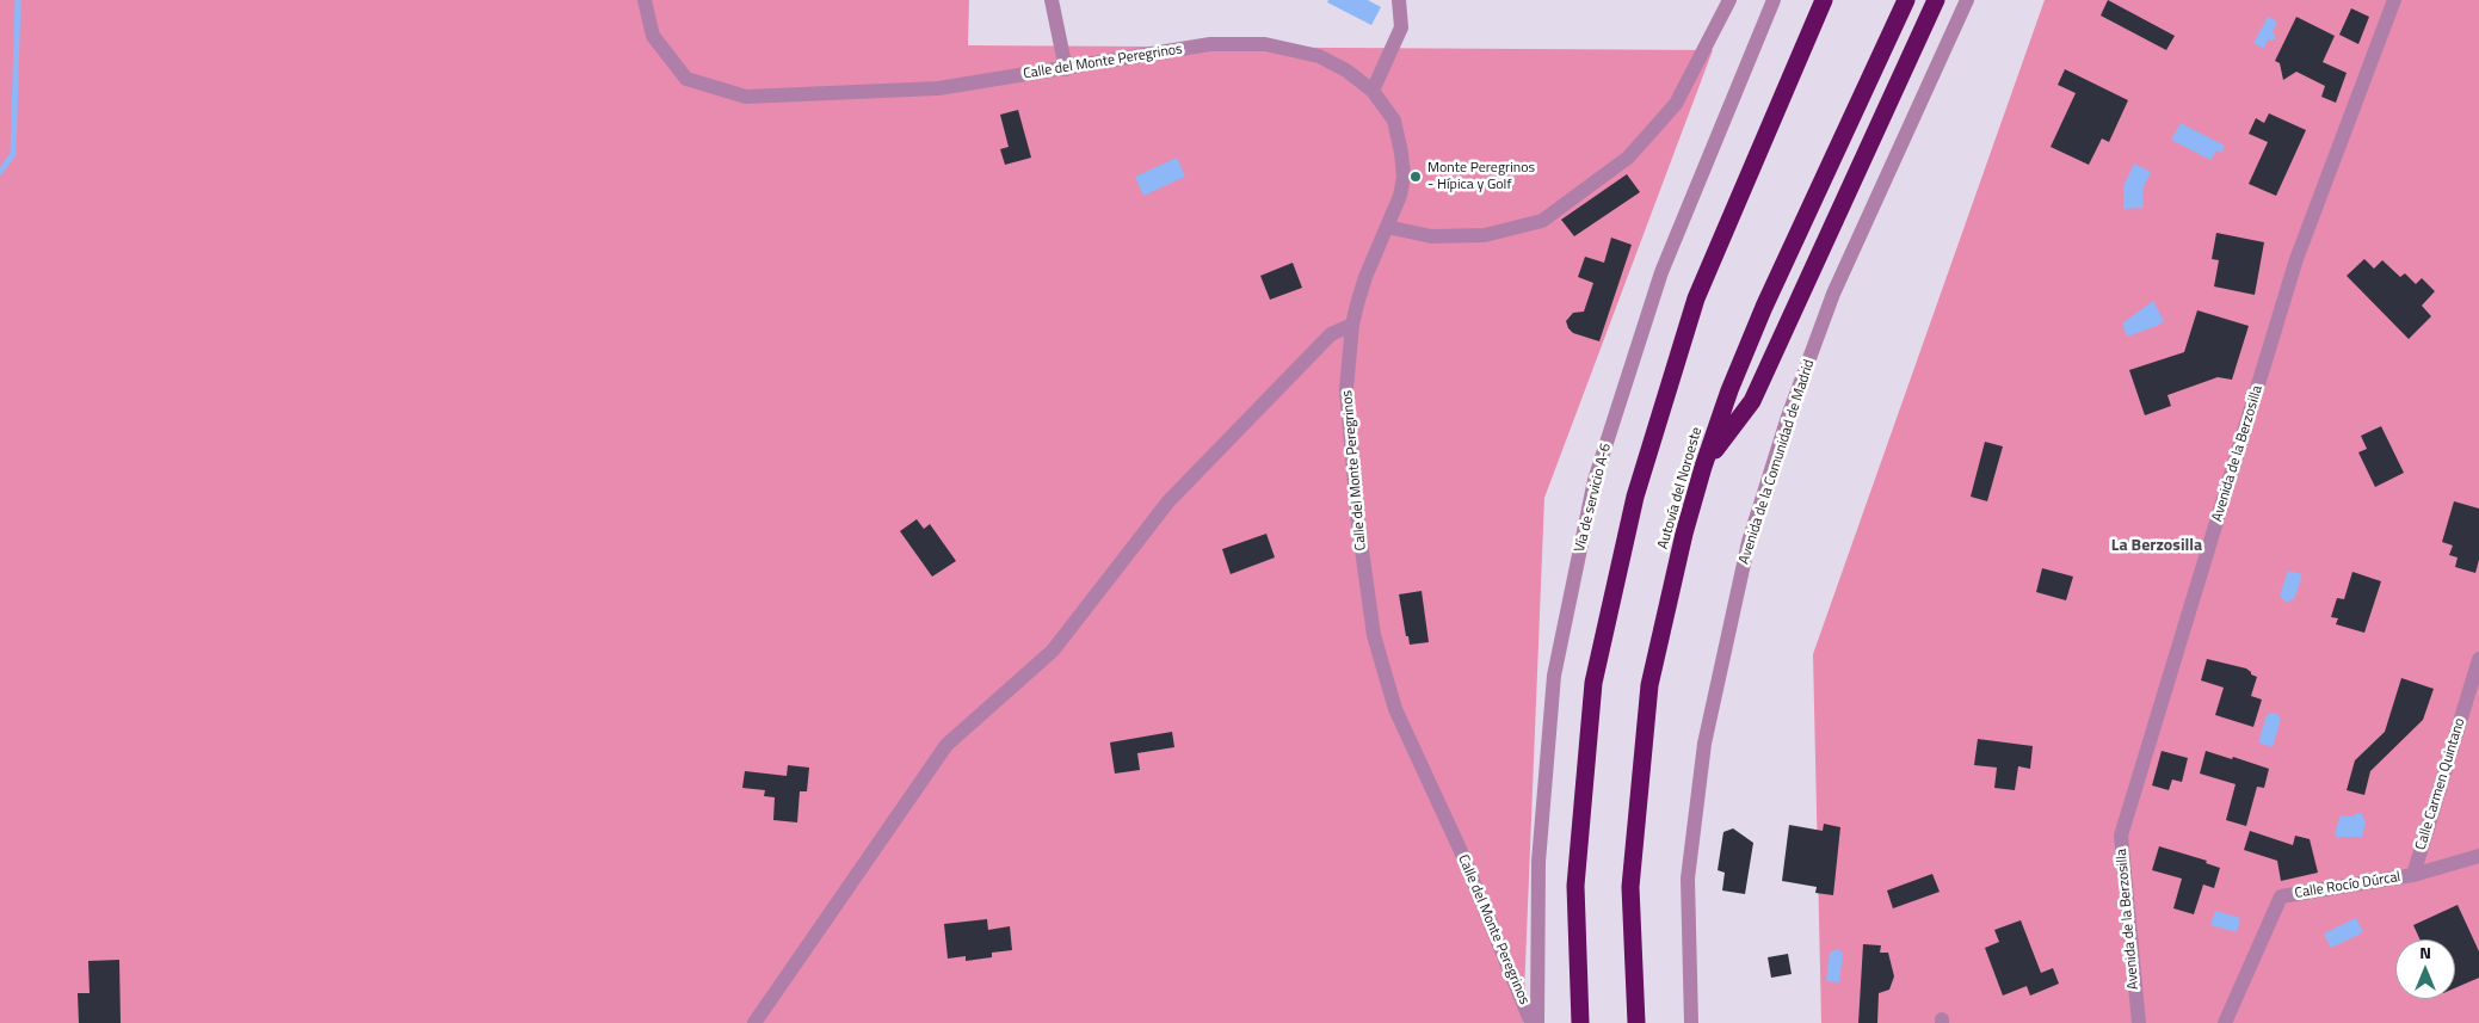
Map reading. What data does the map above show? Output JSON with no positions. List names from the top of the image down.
{
  "streets": {
    "highway": ["Autovía del Noroeste"],
    "street": [
      "Calle del Monte Peregrinos",
      "Avenida de la Berzosilla",
      "Avenida de la Comunidad de Madrid",
      "Vía de servicio A-6",
      "Calle Carmen Quintano",
      "Calle Rocío Dúrcal"
    ]
  },
  "crossings": [
    ["Calle Carmen Quintano", "Calle Rocío Dúrcal"]
  ],
  "districts": ["La Berzosilla"],
  "places": ["Monte Peregrinos - Hípica y Golf"],
  "north": "top"
}
